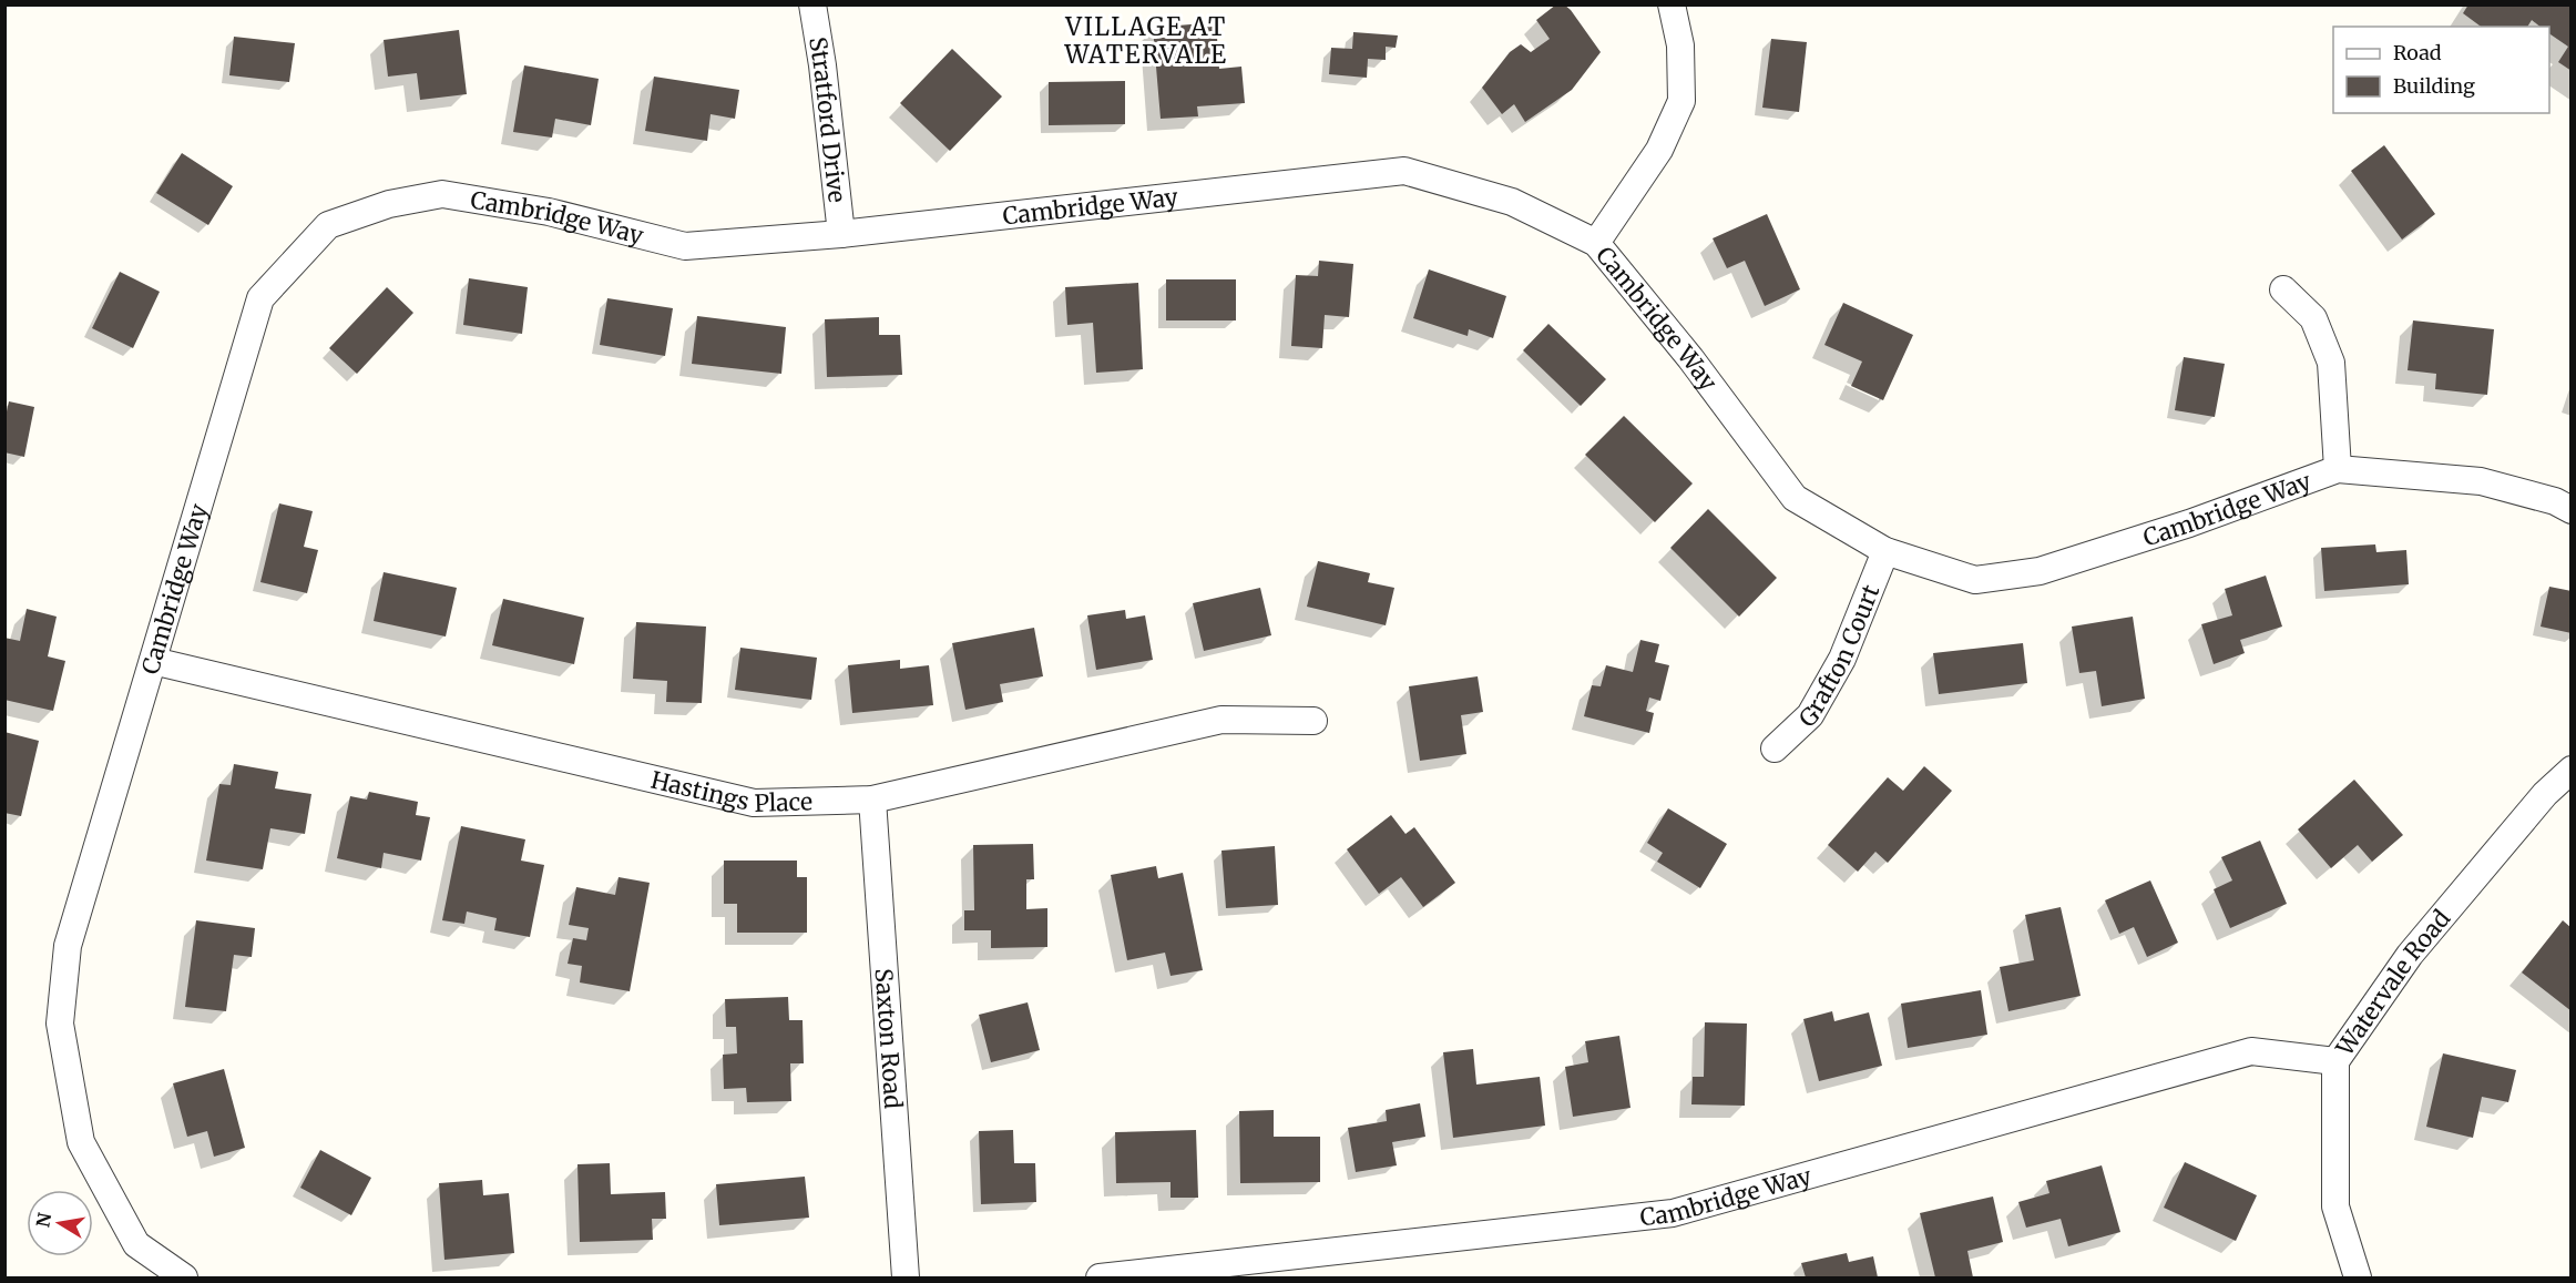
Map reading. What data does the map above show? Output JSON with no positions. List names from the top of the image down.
{
  "streets": {
    "street": [
      "Stratford Drive",
      "Cambridge Way",
      "Grafton Court",
      "Hastings Place",
      "Watervale Road",
      "Saxton Road"
    ]
  },
  "crossings": [
    ["Stratford Drive", "Cambridge Way"],
    ["Cambridge Way", "Grafton Court"],
    ["Cambridge Way", "Hastings Place"],
    ["Cambridge Way", "Watervale Road"],
    ["Hastings Place", "Saxton Road"]
  ],
  "districts": ["VILLAGE AT WATERVALE"],
  "legend": ["Road", "Building"],
  "north": "left"
}
